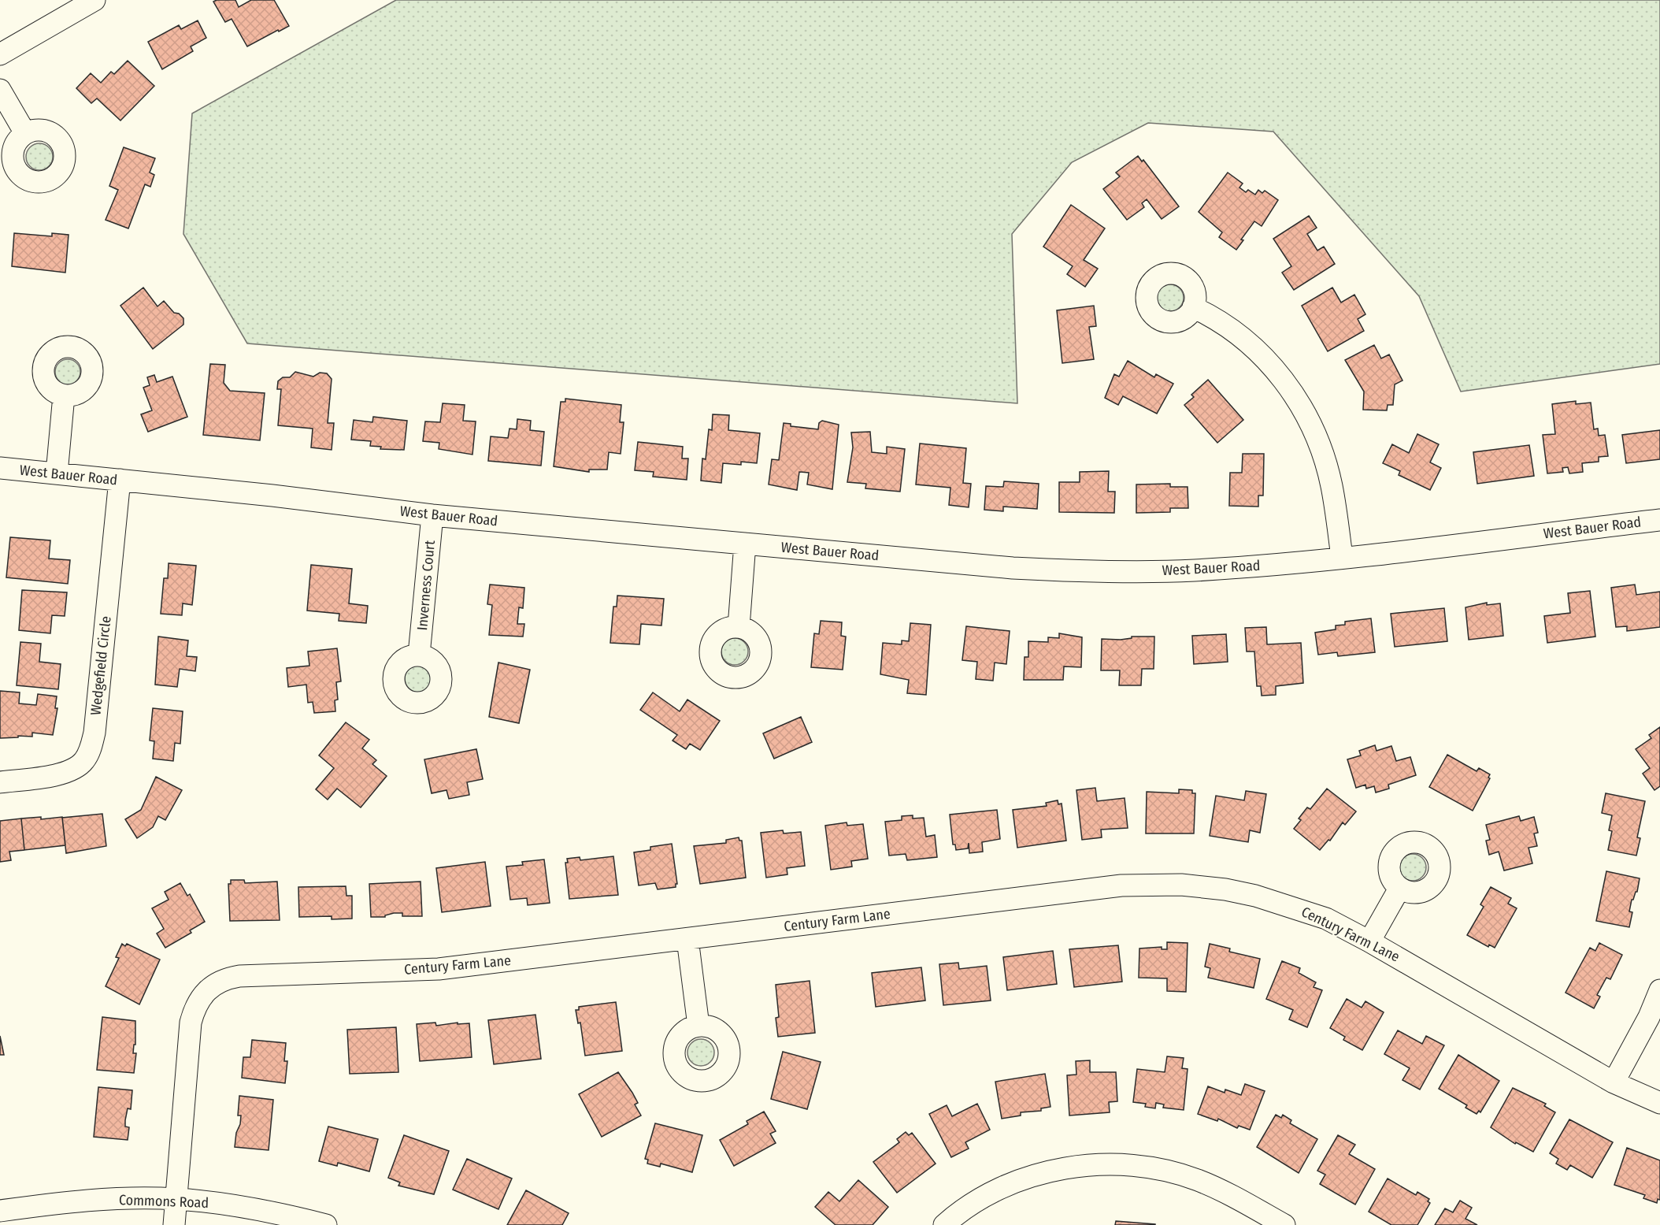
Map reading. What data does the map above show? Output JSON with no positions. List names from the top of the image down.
{
  "streets": {
    "street": [
      "West Bauer Road",
      "Inverness Court",
      "Wedgefield Circle",
      "Century Farm Lane",
      "Commons Road"
    ]
  },
  "crossings": [
    ["West Bauer Road", "Inverness Court"],
    ["West Bauer Road", "Wedgefield Circle"],
    ["Century Farm Lane", "Commons Road"]
  ]
}
